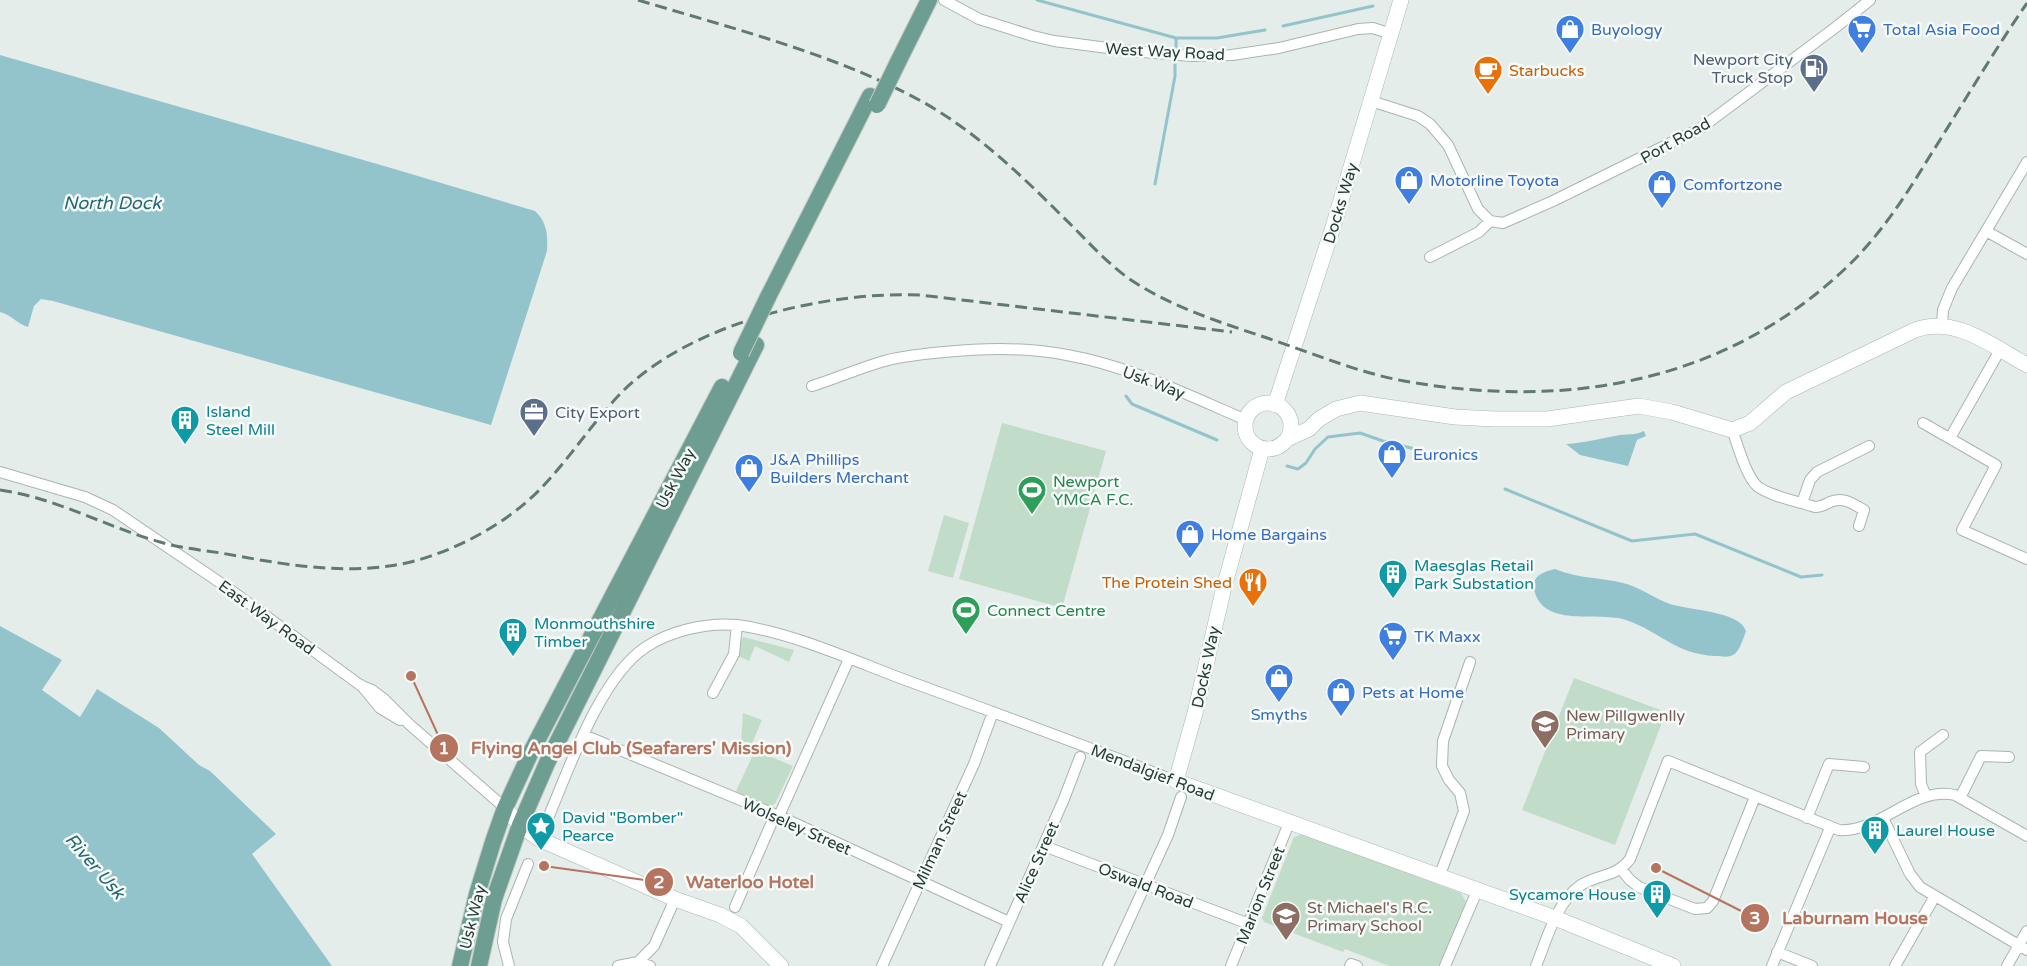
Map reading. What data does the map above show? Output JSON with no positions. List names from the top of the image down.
{
  "streets": {
    "main road": ["Usk Way"],
    "street": [
      "West Way Road",
      "Port Road",
      "Docks Way",
      "East Way Road",
      "Mendalgief Road",
      "Wolseley Street",
      "Milman Street",
      "Alice Street",
      "Oswald Road",
      "Marion Street"
    ]
  },
  "crossings": [
    ["West Way Road", "Docks Way"],
    ["Docks Way", "Usk Way"],
    ["Docks Way", "Mendalgief Road"],
    ["Usk Way", "East Way Road"],
    ["Mendalgief Road", "Wolseley Street"],
    ["Mendalgief Road", "Milman Street"],
    ["Mendalgief Road", "Marion Street"],
    ["Wolseley Street", "Milman Street"],
    ["Wolseley Street", "Alice Street"],
    ["Alice Street", "Oswald Road"],
    ["Oswald Road", "Marion Street"]
  ],
  "water": ["North Dock", "River Usk"],
  "places": {
    "shop": [
      "Buyology",
      "Motorline Toyota",
      "Comfortzone",
      "Euronics",
      "J&A Phillips Builders Merchant",
      "Home Bargains",
      "Smyths",
      "Pets at Home"
    ],
    "supermarket": ["Total Asia Food", "TK Maxx"],
    "fuel station": ["Newport City Truck Stop"],
    "cafe": ["Starbucks"],
    "office": ["City Export"],
    "building": [
      "Island Steel Mill",
      "Maesglas Retail Park Substation",
      "Monmouthshire Timber",
      "Laurel House",
      "Sycamore House"
    ],
    "sports": ["Newport YMCA F.C.", "Connect Centre"],
    "restaurant": ["The Protein Shed"],
    "other": ["Flying Angel Club (Seafarers' Mission)", "Waterloo Hotel", "Laburnam House"],
    "school or university": ["New Pillgwenlly Primary", "St Michael's R.C. Primary School"],
    "place": ["David \"Bomber\" Pearce"]
  }
}
